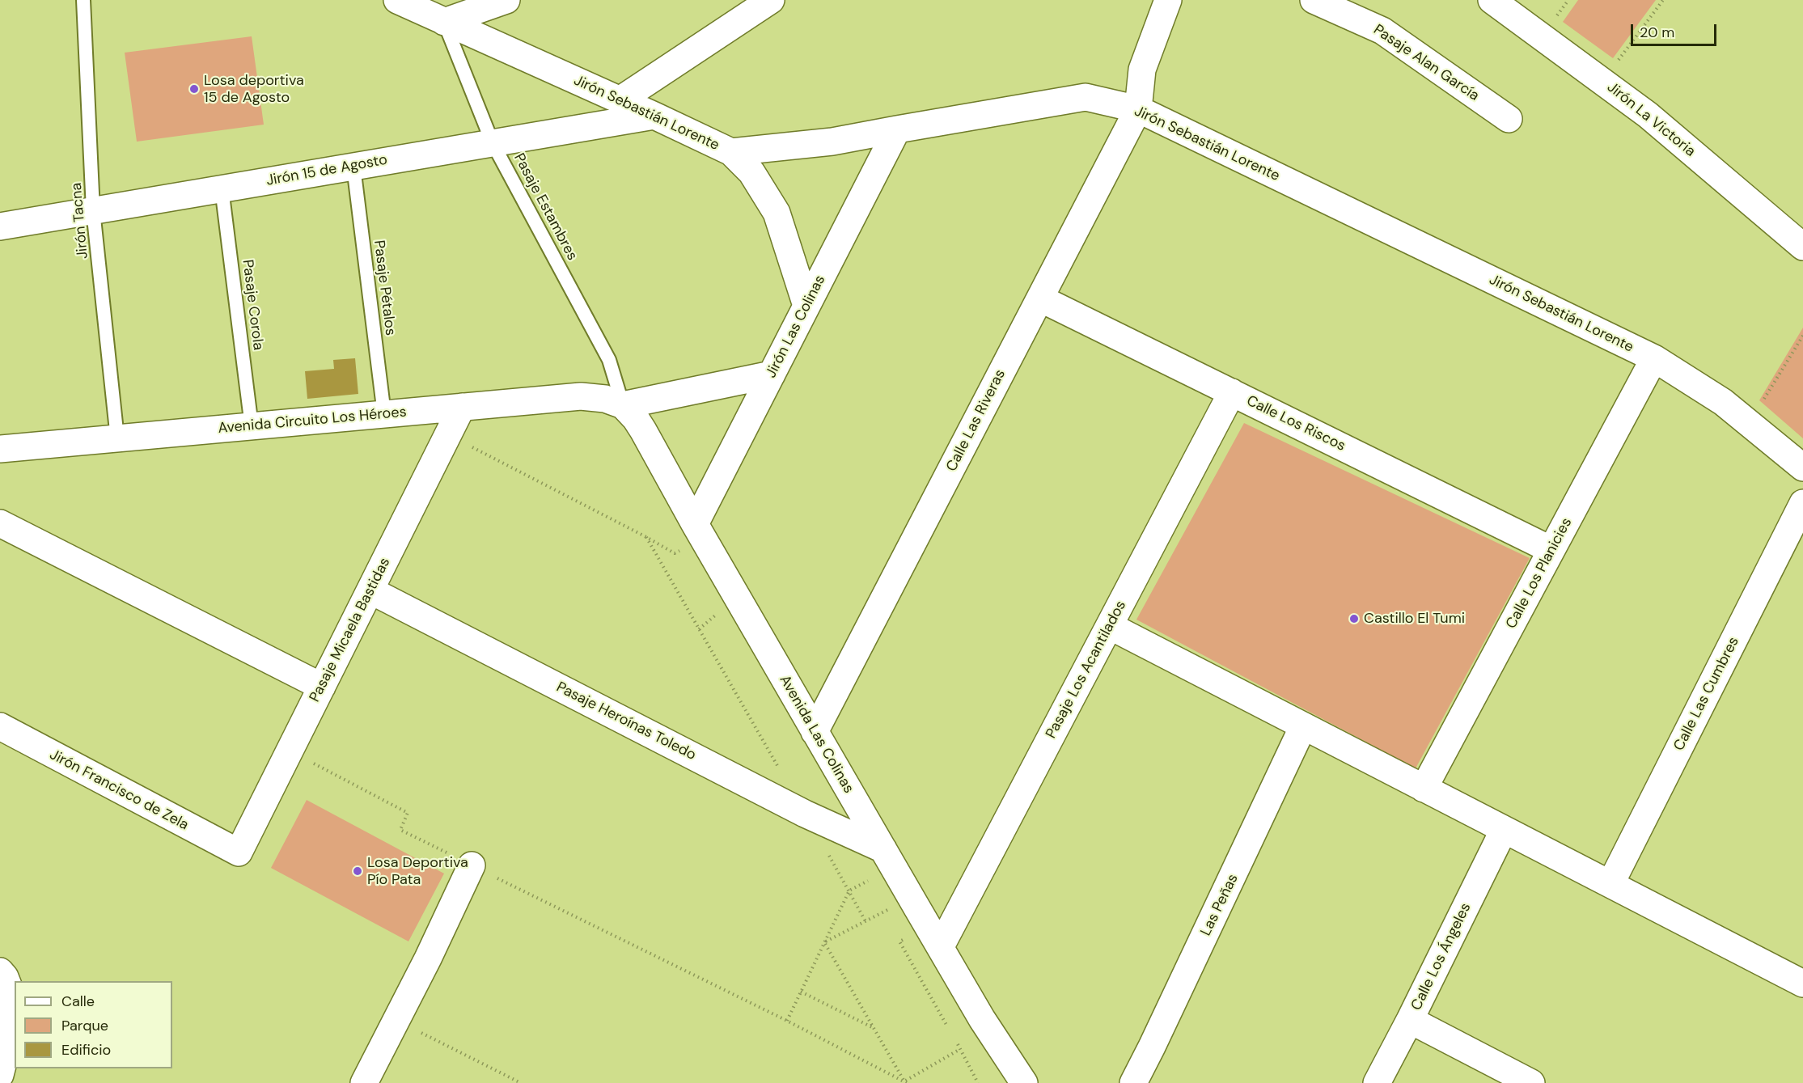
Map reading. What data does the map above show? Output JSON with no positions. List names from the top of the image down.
{
  "streets": {
    "street": [
      "Pasaje Alan García",
      "Jirón Sebastián Lorente",
      "Jirón La Victoria",
      "Jirón 15 de Agosto",
      "Jirón Las Colinas",
      "Avenida Circuito Los Héroes",
      "Calle Las Riveras",
      "Calle Los Riscos",
      "Calle Los Planicies",
      "Pasaje Micaela Bastidas",
      "Pasaje Los Acantilados",
      "Calle Las Cumbres",
      "Pasaje Heroínas Toledo",
      "Avenida Las Colinas",
      "Jirón Francisco de Zela",
      "Las Peñas",
      "Calle Los Ángeles"
    ],
    "lane": [
      "Pasaje Estambres",
      "Jirón Tacna",
      "Pasaje Pétalos",
      "Pasaje Corola"
    ]
  },
  "crossings": [
    ["Jirón Sebastián Lorente", "Jirón 15 de Agosto"],
    ["Jirón Sebastián Lorente", "Pasaje Estambres"],
    ["Jirón Sebastián Lorente", "Jirón Las Colinas"],
    ["Jirón Sebastián Lorente", "Calle Las Riveras"],
    ["Jirón Sebastián Lorente", "Calle Los Planicies"],
    ["Jirón 15 de Agosto", "Pasaje Estambres"],
    ["Jirón 15 de Agosto", "Jirón Tacna"],
    ["Jirón 15 de Agosto", "Pasaje Pétalos"],
    ["Jirón 15 de Agosto", "Pasaje Corola"],
    ["Pasaje Estambres", "Avenida Circuito Los Héroes"],
    ["Pasaje Estambres", "Avenida Las Colinas"],
    ["Jirón Tacna", "Avenida Circuito Los Héroes"],
    ["Pasaje Pétalos", "Avenida Circuito Los Héroes"],
    ["Pasaje Corola", "Avenida Circuito Los Héroes"],
    ["Jirón Las Colinas", "Avenida Las Colinas"],
    ["Avenida Circuito Los Héroes", "Pasaje Micaela Bastidas"],
    ["Avenida Circuito Los Héroes", "Avenida Las Colinas"],
    ["Calle Las Riveras", "Calle Los Riscos"],
    ["Calle Las Riveras", "Avenida Las Colinas"],
    ["Calle Los Riscos", "Calle Los Planicies"],
    ["Calle Los Riscos", "Pasaje Los Acantilados"],
    ["Pasaje Micaela Bastidas", "Pasaje Heroínas Toledo"],
    ["Pasaje Micaela Bastidas", "Jirón Francisco de Zela"],
    ["Pasaje Los Acantilados", "Avenida Las Colinas"],
    ["Pasaje Heroínas Toledo", "Avenida Las Colinas"]
  ],
  "places": ["Losa deportiva 15 de Agosto", "Castillo El Tumi", "Losa Deportiva Pío Pata"],
  "legend": ["Calle", "Parque", "Edificio"],
  "scale_bar": "20 m"
}
